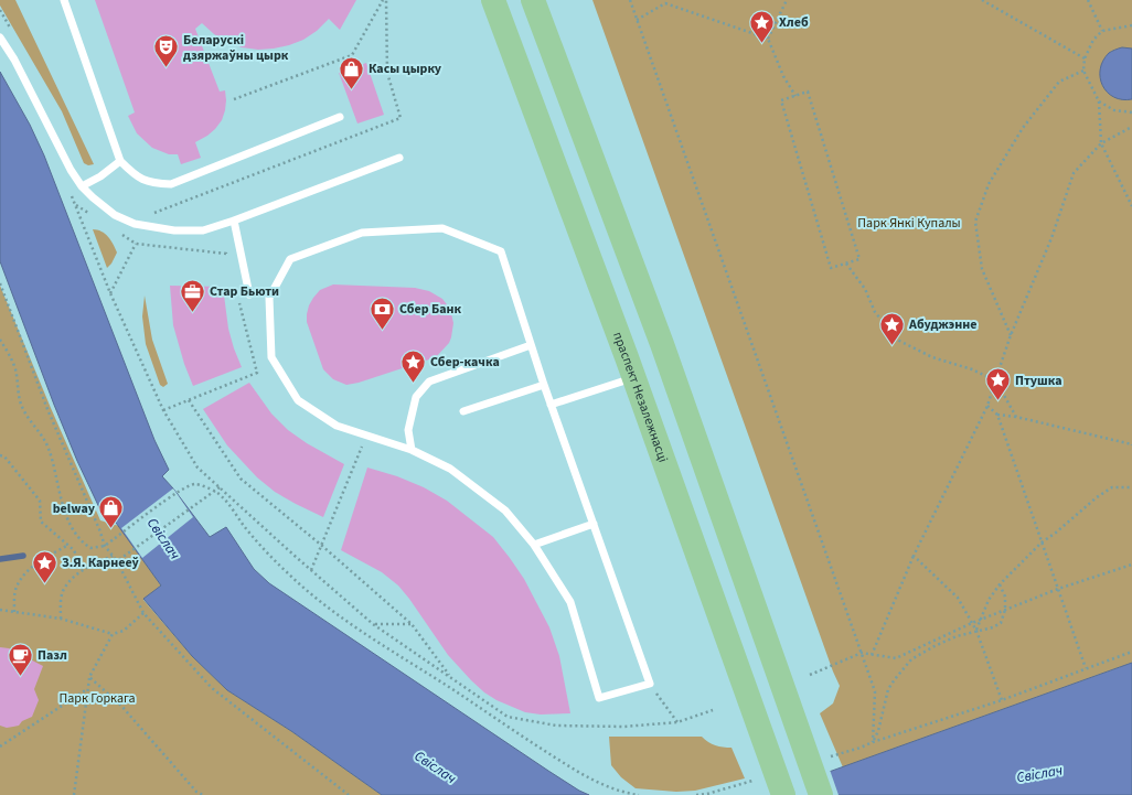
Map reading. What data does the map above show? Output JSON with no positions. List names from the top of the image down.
{
  "streets": {
    "main road": ["праспект Незалежнасці"]
  },
  "water": ["Свіслач"],
  "parks": ["Парк Янкі Купалы", "Парк Горкага"],
  "places": {
    "place": [
      "Хлеб",
      "Абуджэнне",
      "Сбер-качка",
      "Птушка",
      "З.Я. Карнееў"
    ],
    "theatre": ["Беларускі дзяржаўны цырк"],
    "shop": ["Касы цырку", "belway"],
    "office": ["Стар Бьюти"],
    "bank": ["Сбер Банк"],
    "cafe": ["Пазл"]
  }
}
